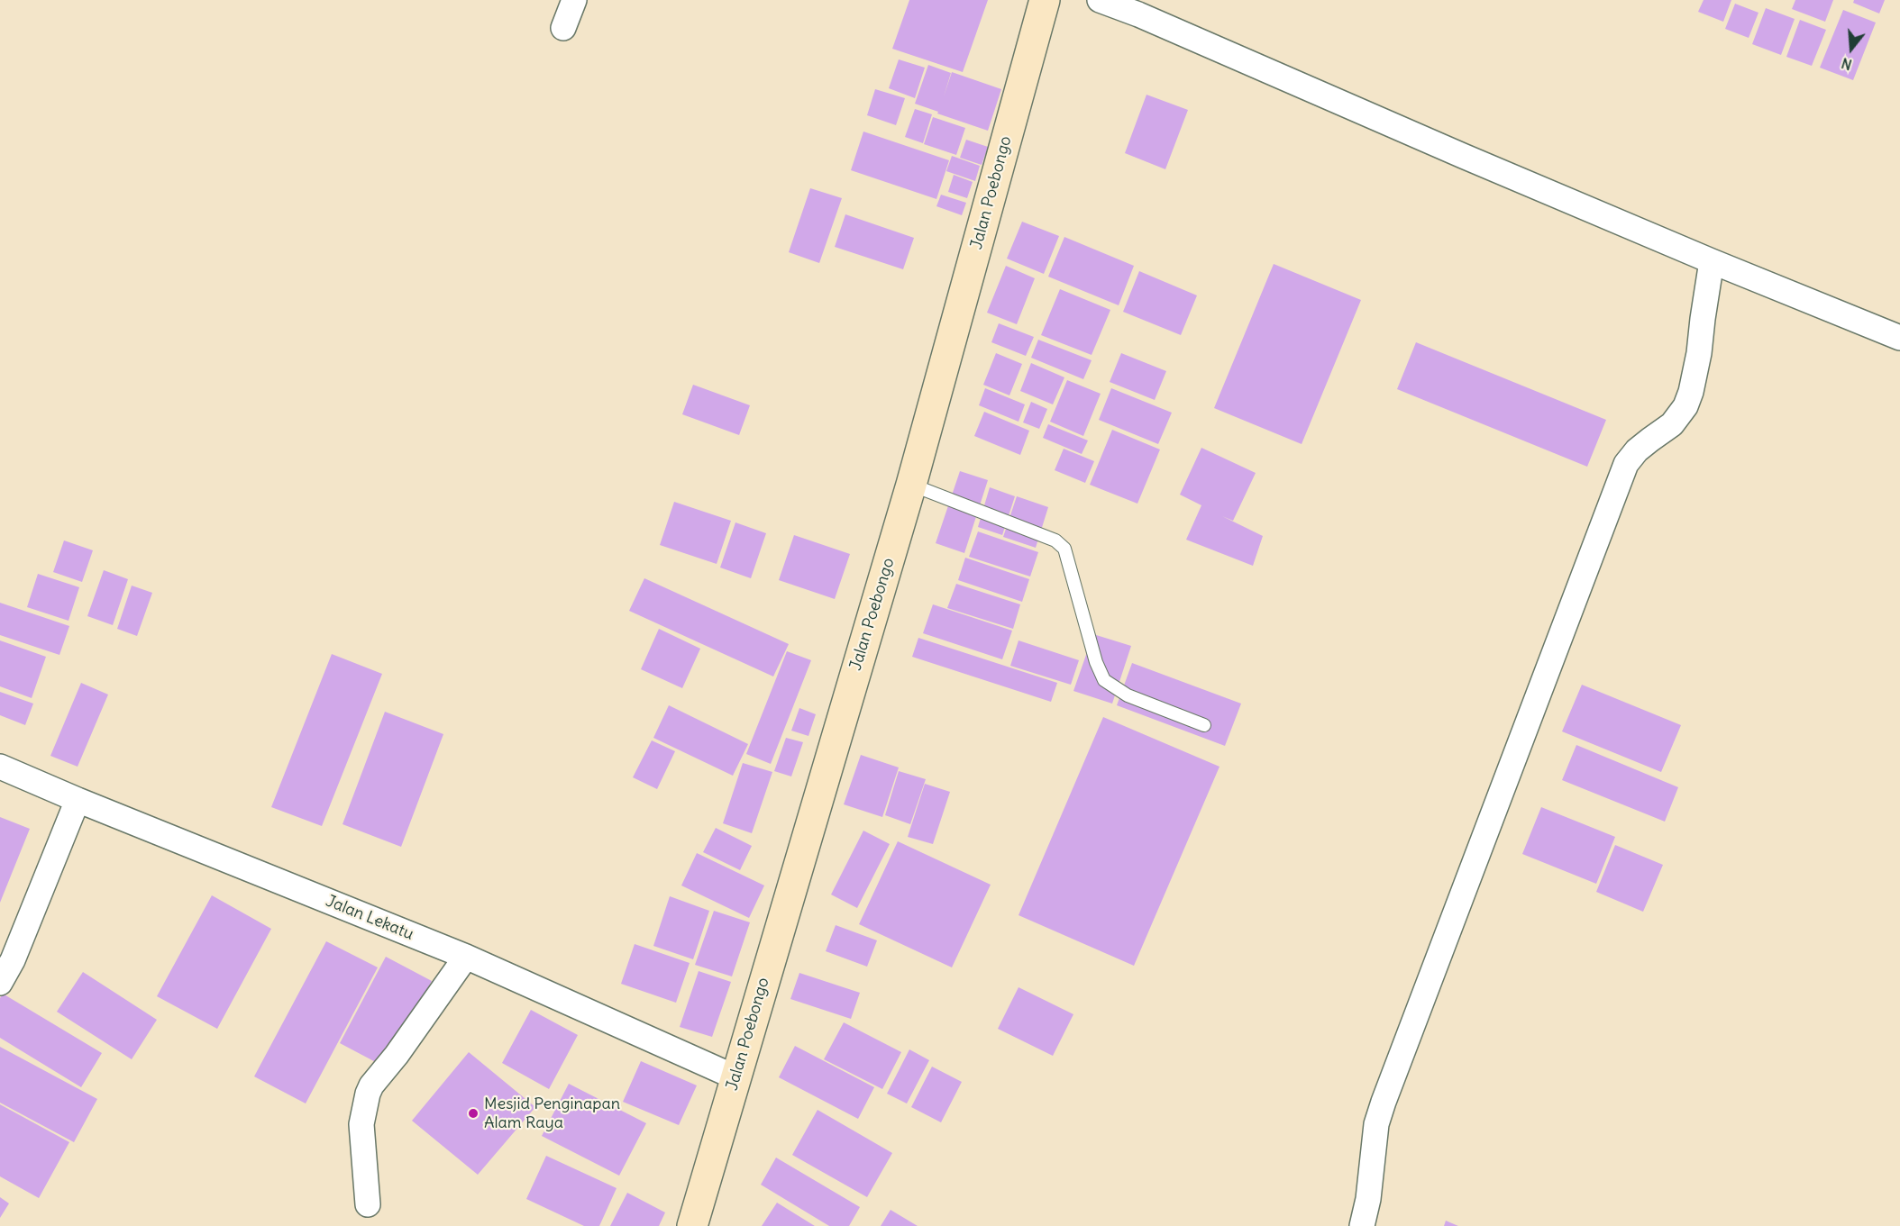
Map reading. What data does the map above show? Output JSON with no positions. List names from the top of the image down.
{
  "streets": {
    "main road": ["Jalan Poebongo"],
    "street": ["Jalan Lekatu"]
  },
  "crossings": [
    ["Jalan Poebongo", "Jalan Lekatu"]
  ],
  "places": ["Mesjid Penginapan Alam Raya"],
  "north": "bottom"
}
